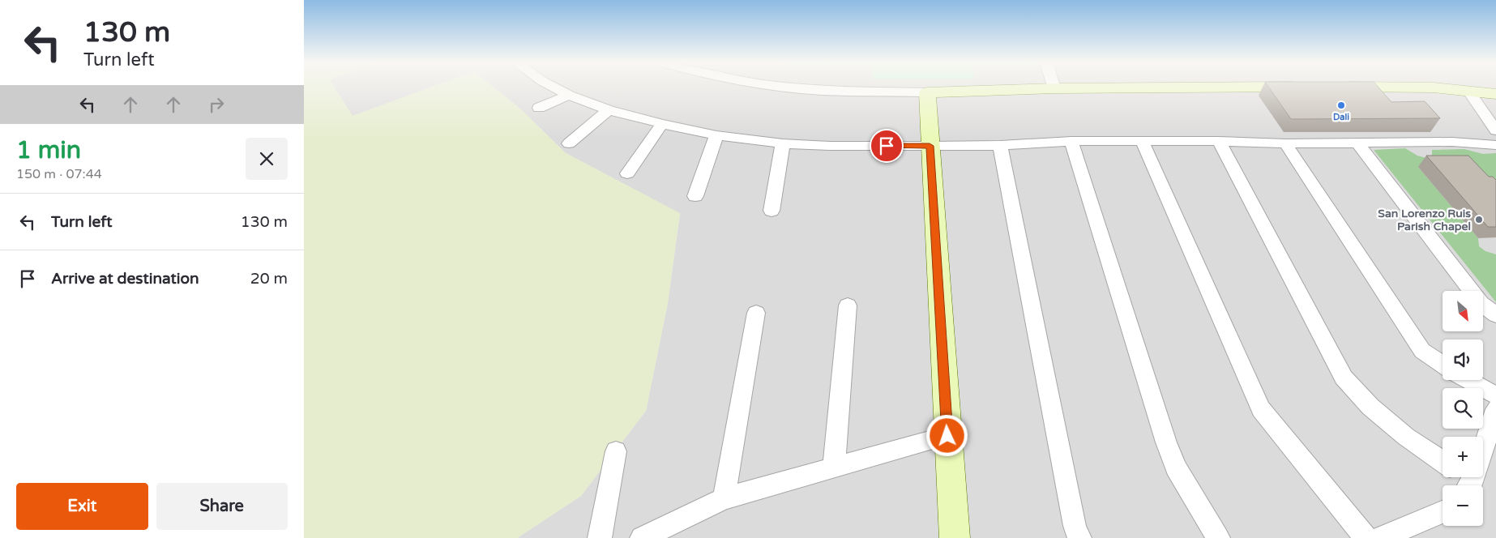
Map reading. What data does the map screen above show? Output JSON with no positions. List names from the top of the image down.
{
  "places": ["Dali", "San Lorenzo Ruis Parish Chapel"],
  "north": "bottom right",
  "page": {
    "turn": ["130 m", "Turn left"],
    "heading": ["1 min", "150 m · 07:44"],
    "list": [
      {
        "name": "Turn left",
        "value": "130 m"
      },
      {
        "name": "Arrive at destination",
        "value": "20 m"
      }
    ],
    "map_buttons": ["+", "−"],
    "buttons": ["Exit", "Share"]
  }
}
